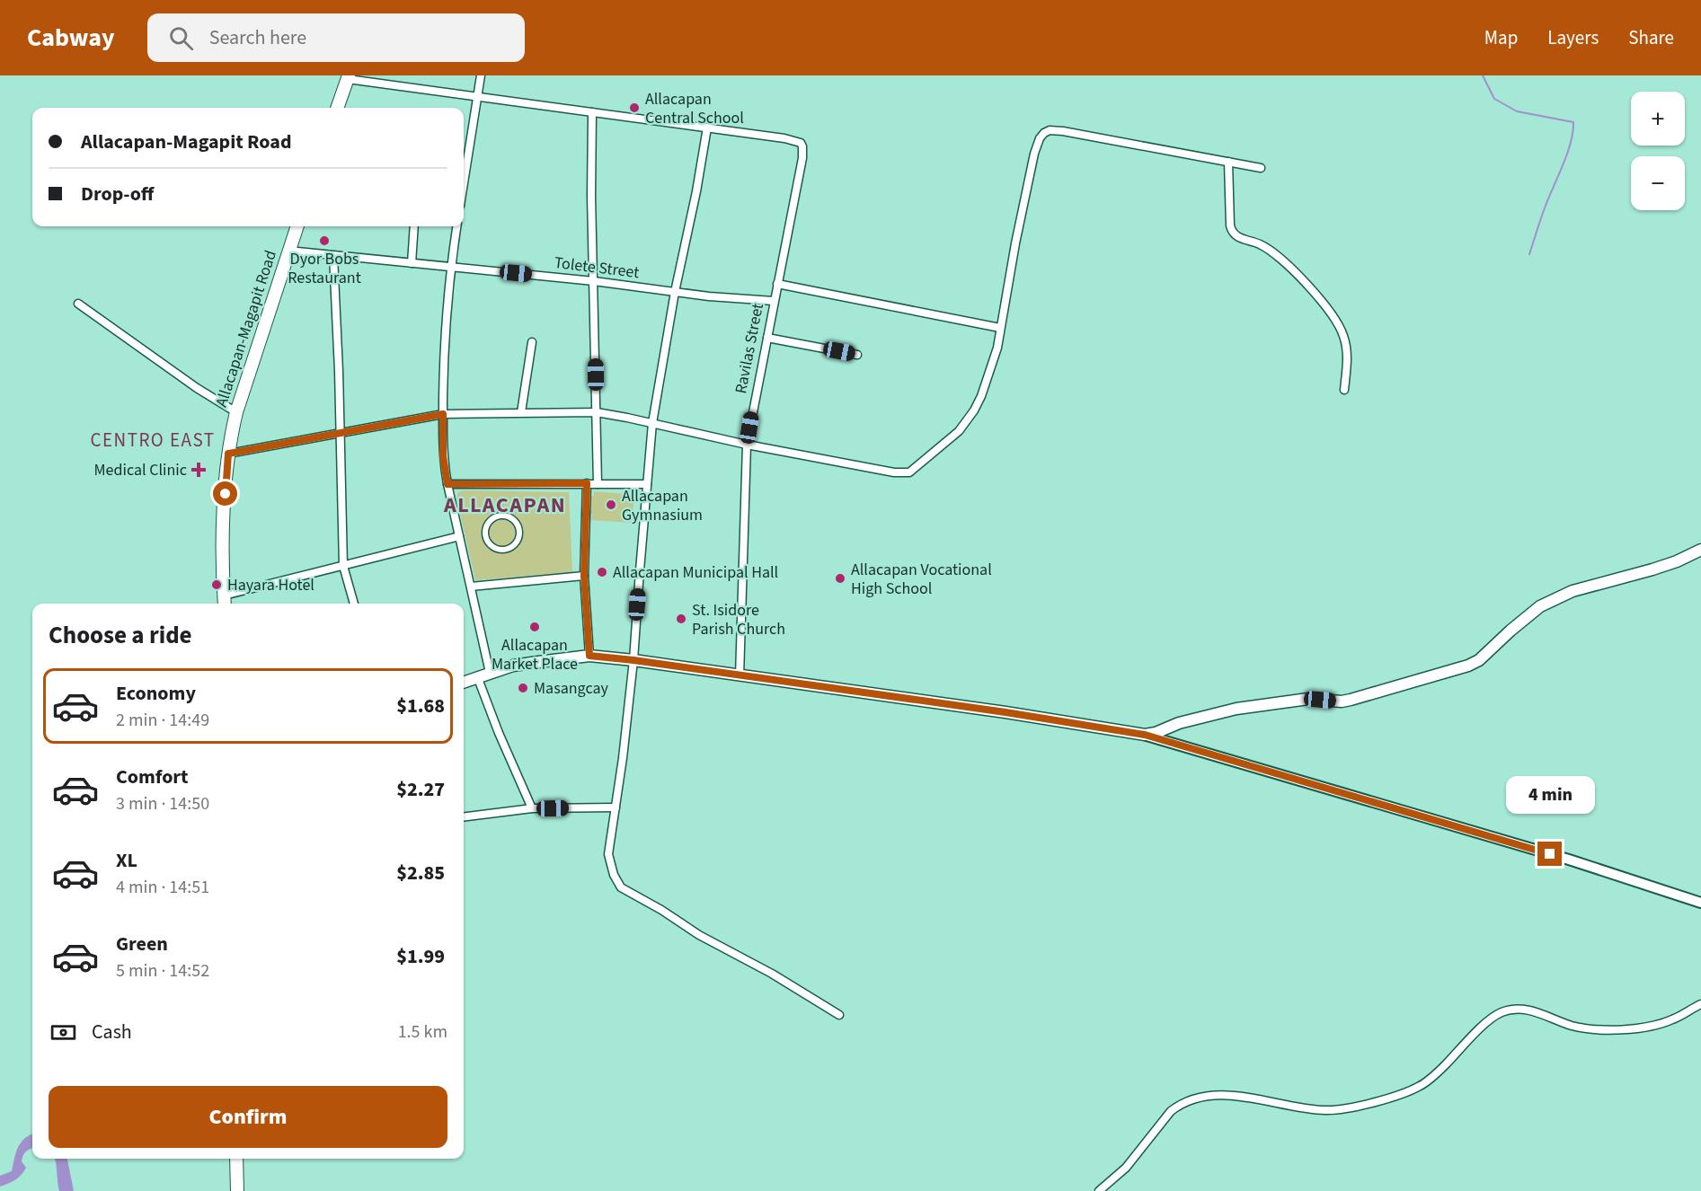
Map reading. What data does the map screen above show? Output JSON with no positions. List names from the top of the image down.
{
  "streets": {
    "highway": ["Allacapan-Magapit Road"],
    "street": ["Tolete Street", "Ravilas Street"]
  },
  "crossings": [
    ["Tolete Street", "Allacapan-Magapit Road"],
    ["Tolete Street", "Ravilas Street"]
  ],
  "districts": ["CENTRO EAST", "ALLACAPAN"],
  "places": {
    "other": [
      "Allacapan Central School",
      "Dyor Bobs Restaurant",
      "Allacapan Gymnasium",
      "Allacapan Municipal Hall",
      "Allacapan Vocational High School",
      "Hayara Hotel",
      "St. Isidore Parish Church",
      "Allacapan Market Place",
      "Masangcay"
    ],
    "health": ["Medical Clinic"]
  },
  "page": {
    "header": "Cabway",
    "search": "Search here",
    "nav": ["Map", "Layers", "Share"],
    "map_buttons": ["+", "−"],
    "banner": ["Allacapan-Magapit Road", "Drop-off"],
    "heading": "Choose a ride",
    "list": [
      {
        "name": "Economy",
        "note": "2 min · 14:49",
        "value": "$1.68"
      },
      {
        "name": "Comfort",
        "note": "3 min · 14:50",
        "value": "$2.27"
      },
      {
        "name": "XL",
        "note": "4 min · 14:51",
        "value": "$2.85"
      },
      {
        "name": "Green",
        "note": "5 min · 14:52",
        "value": "$1.99"
      }
    ],
    "bubble": "4 min",
    "pay": ["Cash", "1.5 km"],
    "buttons": "Confirm"
  }
}
